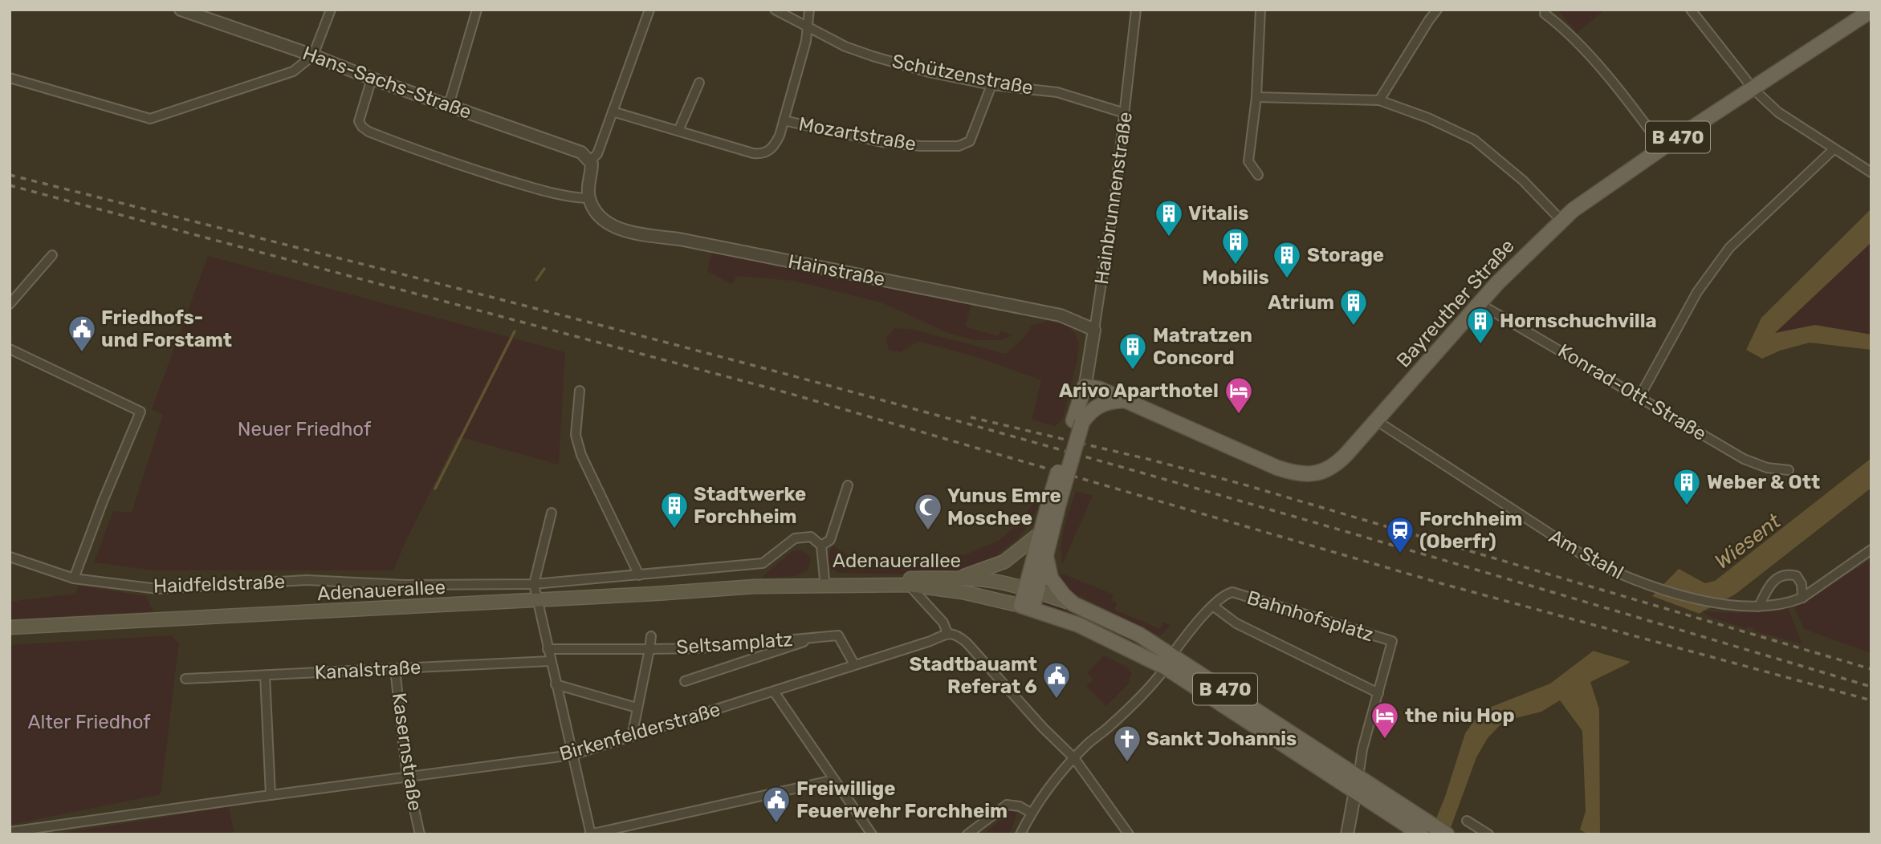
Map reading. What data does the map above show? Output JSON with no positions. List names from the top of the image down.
{
  "streets": {
    "main road": ["B 470", "Bayreuther Straße", "Adenauerallee"],
    "street": [
      "Schützenstraße",
      "Hans-Sachs-Straße",
      "Mozartstraße",
      "Hainbrunnenstraße",
      "Hainstraße",
      "Konrad-Ott-Straße",
      "Am Stahl",
      "Haidfeldstraße",
      "Bahnhofsplatz",
      "Seltsamplatz",
      "Kanalstraße",
      "Birkenfelderstraße",
      "Kasernstraße"
    ]
  },
  "crossings": [
    ["Schützenstraße", "Mozartstraße"],
    ["Schützenstraße", "Hainbrunnenstraße"],
    ["B 470", "Hainbrunnenstraße"],
    ["B 470", "Bayreuther Straße"],
    ["B 470", "Adenauerallee"],
    ["B 470", "Bahnhofsplatz"],
    ["Hainbrunnenstraße", "Hainstraße"],
    ["Hainbrunnenstraße", "Bayreuther Straße"],
    ["Bayreuther Straße", "Konrad-Ott-Straße"],
    ["Bayreuther Straße", "Am Stahl"],
    ["Seltsamplatz", "Birkenfelderstraße"],
    ["Kanalstraße", "Kasernstraße"],
    ["Birkenfelderstraße", "Kasernstraße"]
  ],
  "water": ["Wiesent"],
  "parks": ["Neuer Friedhof", "Alter Friedhof"],
  "places": {
    "building": [
      "Vitalis",
      "Mobilis",
      "Storage",
      "Atrium",
      "Hornschuchvilla",
      "Matratzen Concord",
      "Weber & Ott",
      "Stadtwerke Forchheim"
    ],
    "public building": ["Friedhofs- und Forstamt", "Stadtbauamt Referat 6", "Freiwillige Feuerwehr Forchheim"],
    "hotel": ["Arivo Aparthotel", "the niu Hop"],
    "mosque": ["Yunus Emre Moschee"],
    "station": ["Forchheim (Oberfr)"],
    "church": ["Sankt Johannis"]
  }
}
